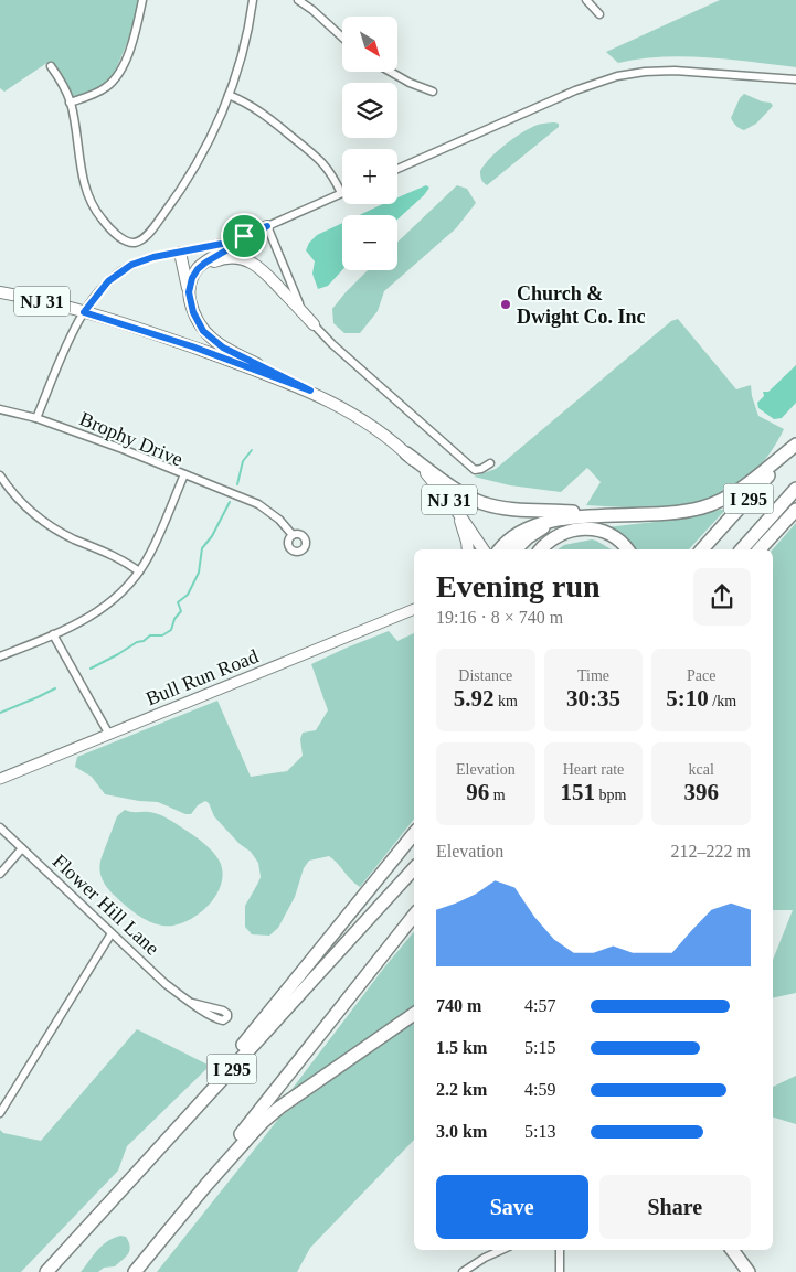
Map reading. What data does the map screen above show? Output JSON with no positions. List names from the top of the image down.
{
  "streets": {
    "highway": ["I 295"],
    "main road": ["NJ 31"],
    "street": ["Brophy Drive", "Bull Run Road", "Flower Hill Lane"]
  },
  "places": ["Church & Dwight Co. Inc"],
  "north": "bottom right",
  "page": {
    "map_buttons": ["+", "−"],
    "heading": ["Evening run", "19:16 · 8 × 740 m"],
    "stats": [
      ["Distance", "5.92 km"],
      ["Time", "30:35"],
      ["Pace", "5:10 /km"],
      ["Elevation", "96 m"],
      ["Heart rate", "151 bpm"],
      ["kcal", "396"]
    ],
    "chart": ["Elevation", "212–222 m"],
    "list": [
      {
        "name": "740 m",
        "note": "4:57"
      },
      {
        "name": "1.5 km",
        "note": "5:15"
      },
      {
        "name": "2.2 km",
        "note": "4:59"
      },
      {
        "name": "3.0 km",
        "note": "5:13"
      }
    ],
    "buttons": ["Save", "Share"]
  }
}
